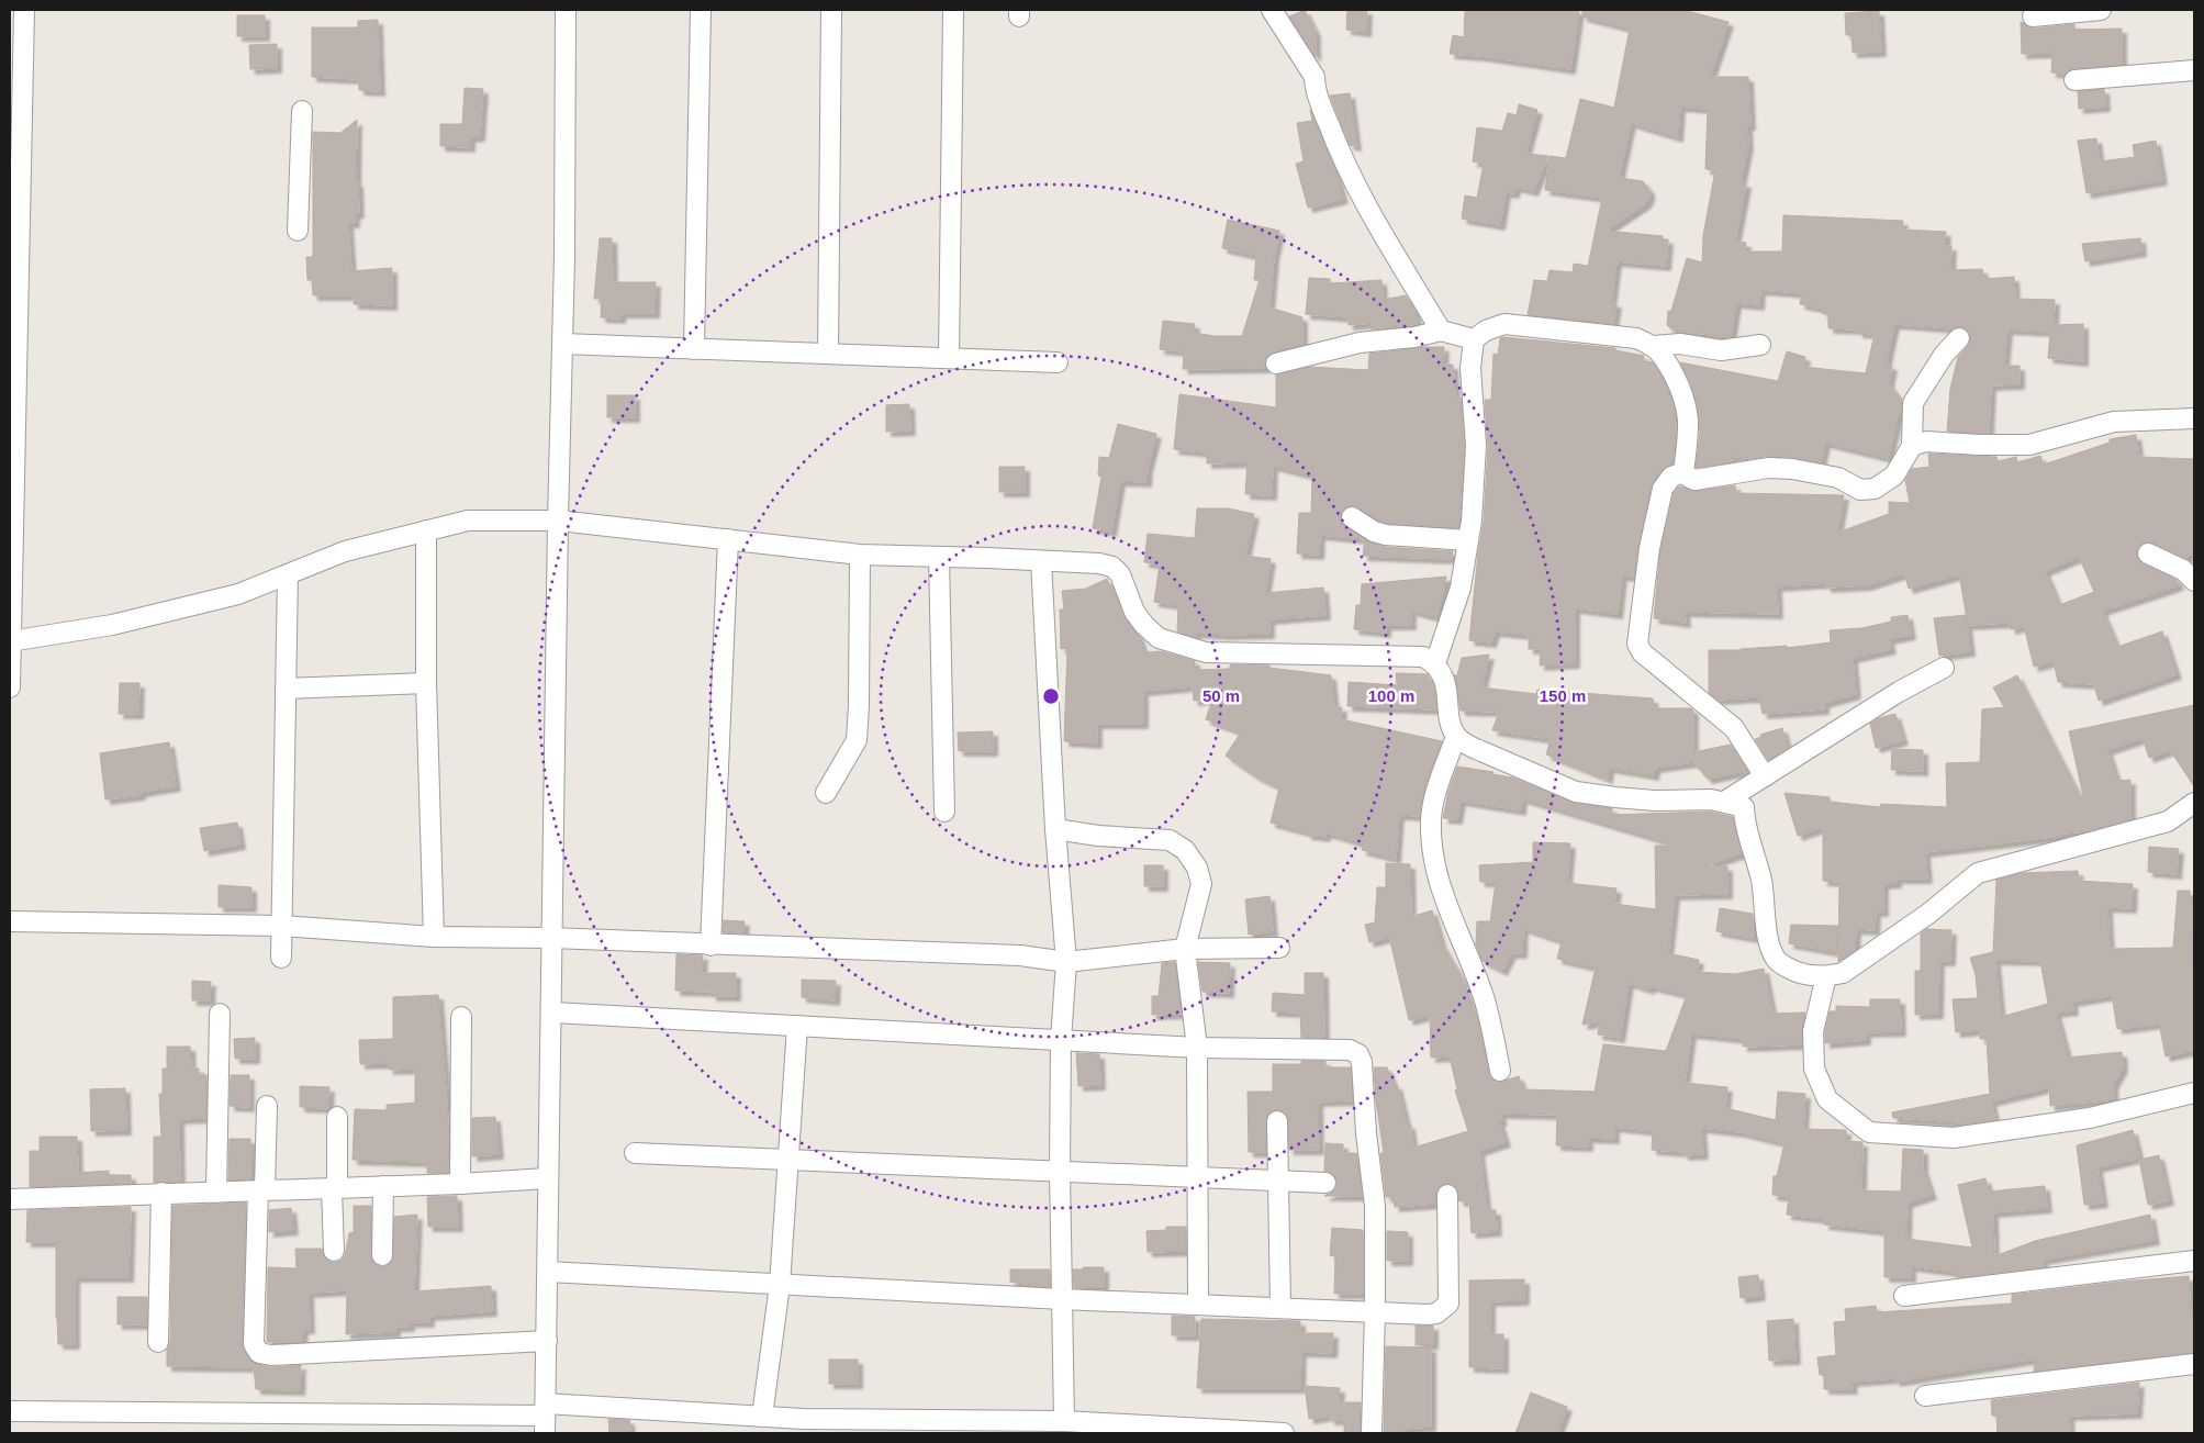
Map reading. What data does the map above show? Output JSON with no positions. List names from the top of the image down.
{
  "rings": ["50 m", "100 m", "150 m"]
}
